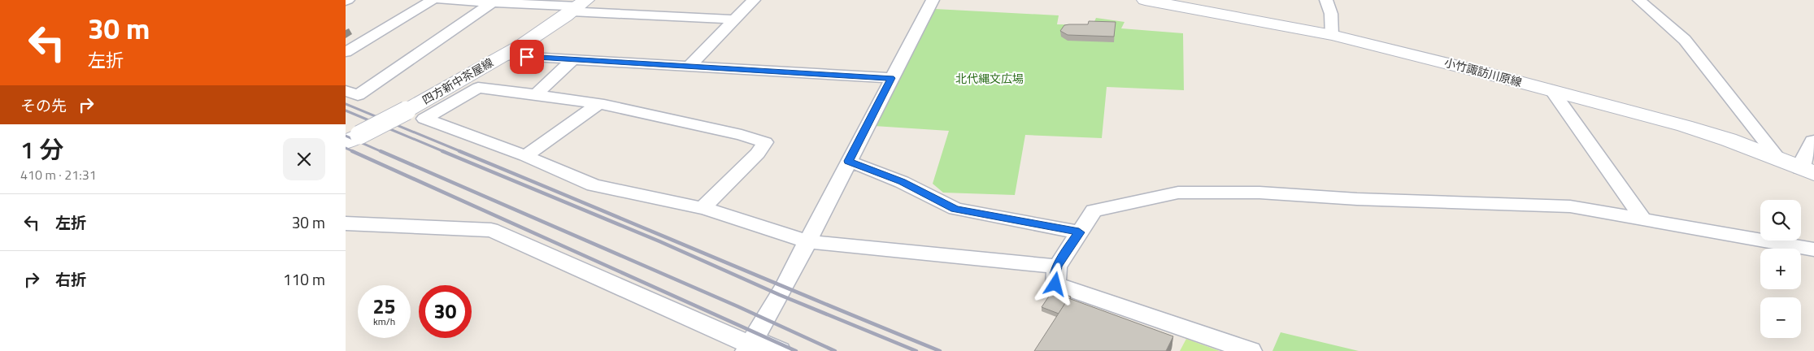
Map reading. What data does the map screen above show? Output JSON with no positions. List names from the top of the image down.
{
  "streets": {
    "main road": ["小竹諏訪川原線", "四方新中茶屋線"]
  },
  "parks": ["北代縄文広場"],
  "page": {
    "turn": ["30 m", "左折"],
    "then": "その先",
    "heading": ["1 分", "410 m · 21:31"],
    "list": [
      {
        "name": "左折",
        "value": "30 m"
      },
      {
        "name": "右折",
        "value": "110 m"
      }
    ],
    "map_buttons": ["+", "−"],
    "speed": "25 km/h",
    "limit": "30"
  }
}
